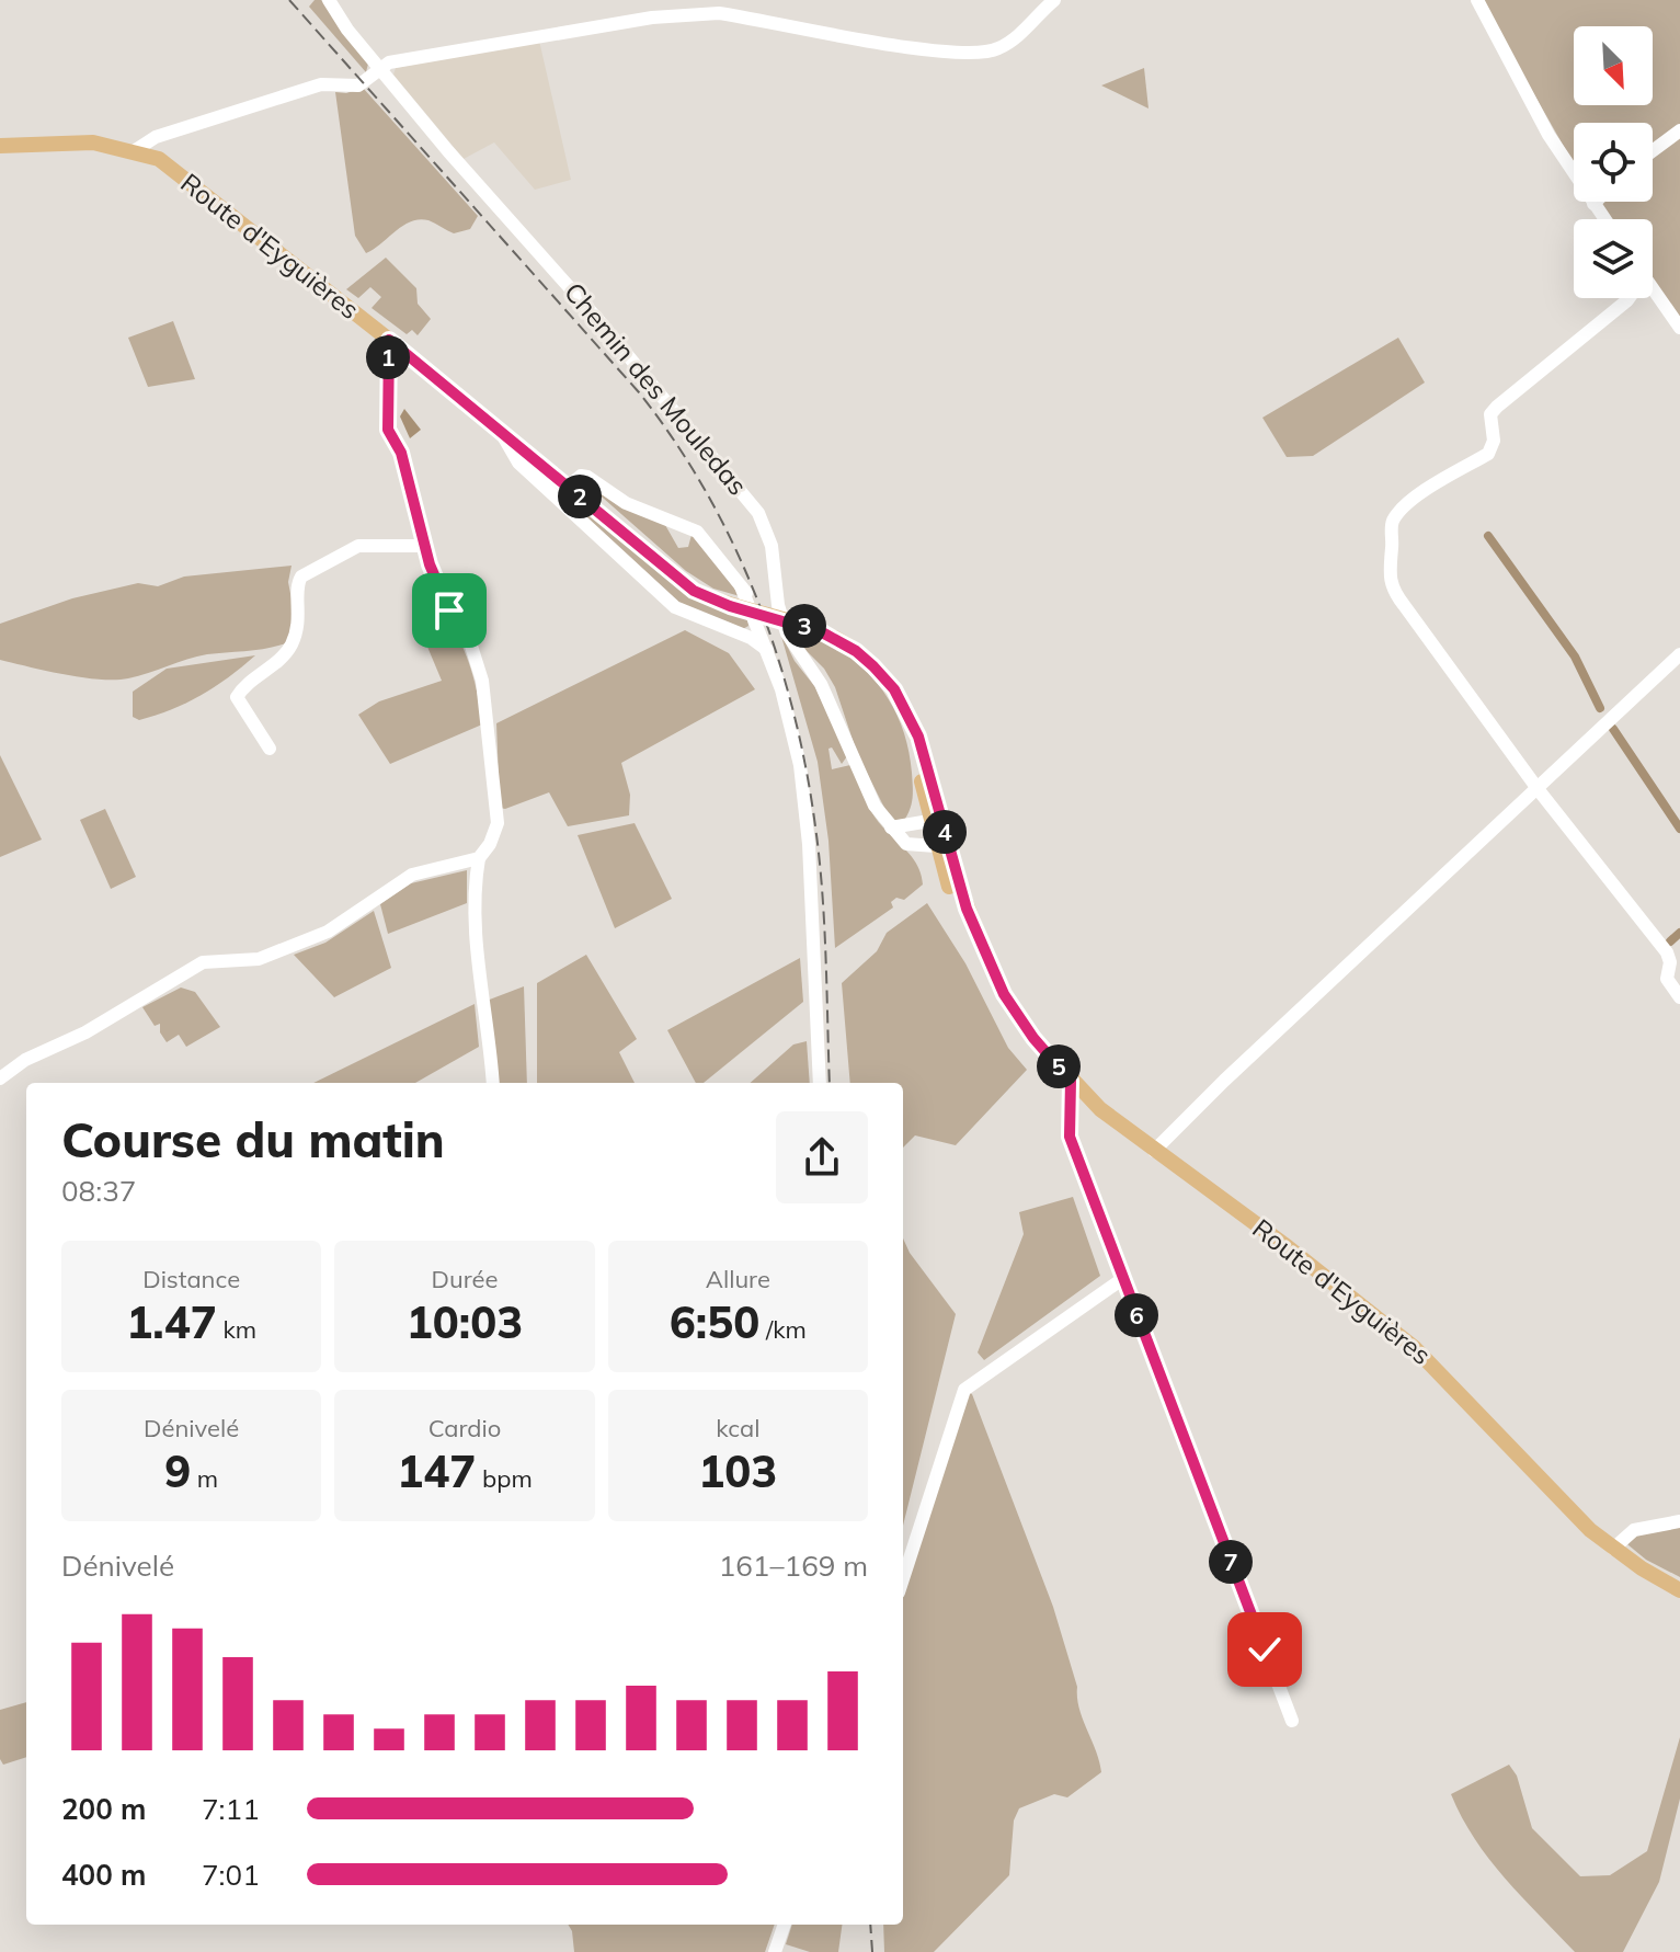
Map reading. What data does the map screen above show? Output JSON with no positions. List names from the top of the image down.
{
  "streets": {
    "main road": ["Route d'Eyguières"],
    "street": ["Chemin des Mouledas"]
  },
  "crossings": [
    ["Route d'Eyguières", "Chemin des Mouledas"]
  ],
  "north": "bottom right",
  "page": {
    "pins": [
      "1",
      "2",
      "3",
      "4",
      "5",
      "6",
      "7"
    ],
    "heading": ["Course du matin", "08:37"],
    "stats": [
      ["Distance", "1.47 km"],
      ["Durée", "10:03"],
      ["Allure", "6:50 /km"],
      ["Dénivelé", "9 m"],
      ["Cardio", "147 bpm"],
      ["kcal", "103"]
    ],
    "chart": ["Dénivelé", "161–169 m"],
    "list": [
      {
        "name": "200 m",
        "note": "7:11"
      },
      {
        "name": "400 m",
        "note": "7:01"
      }
    ]
  }
}
